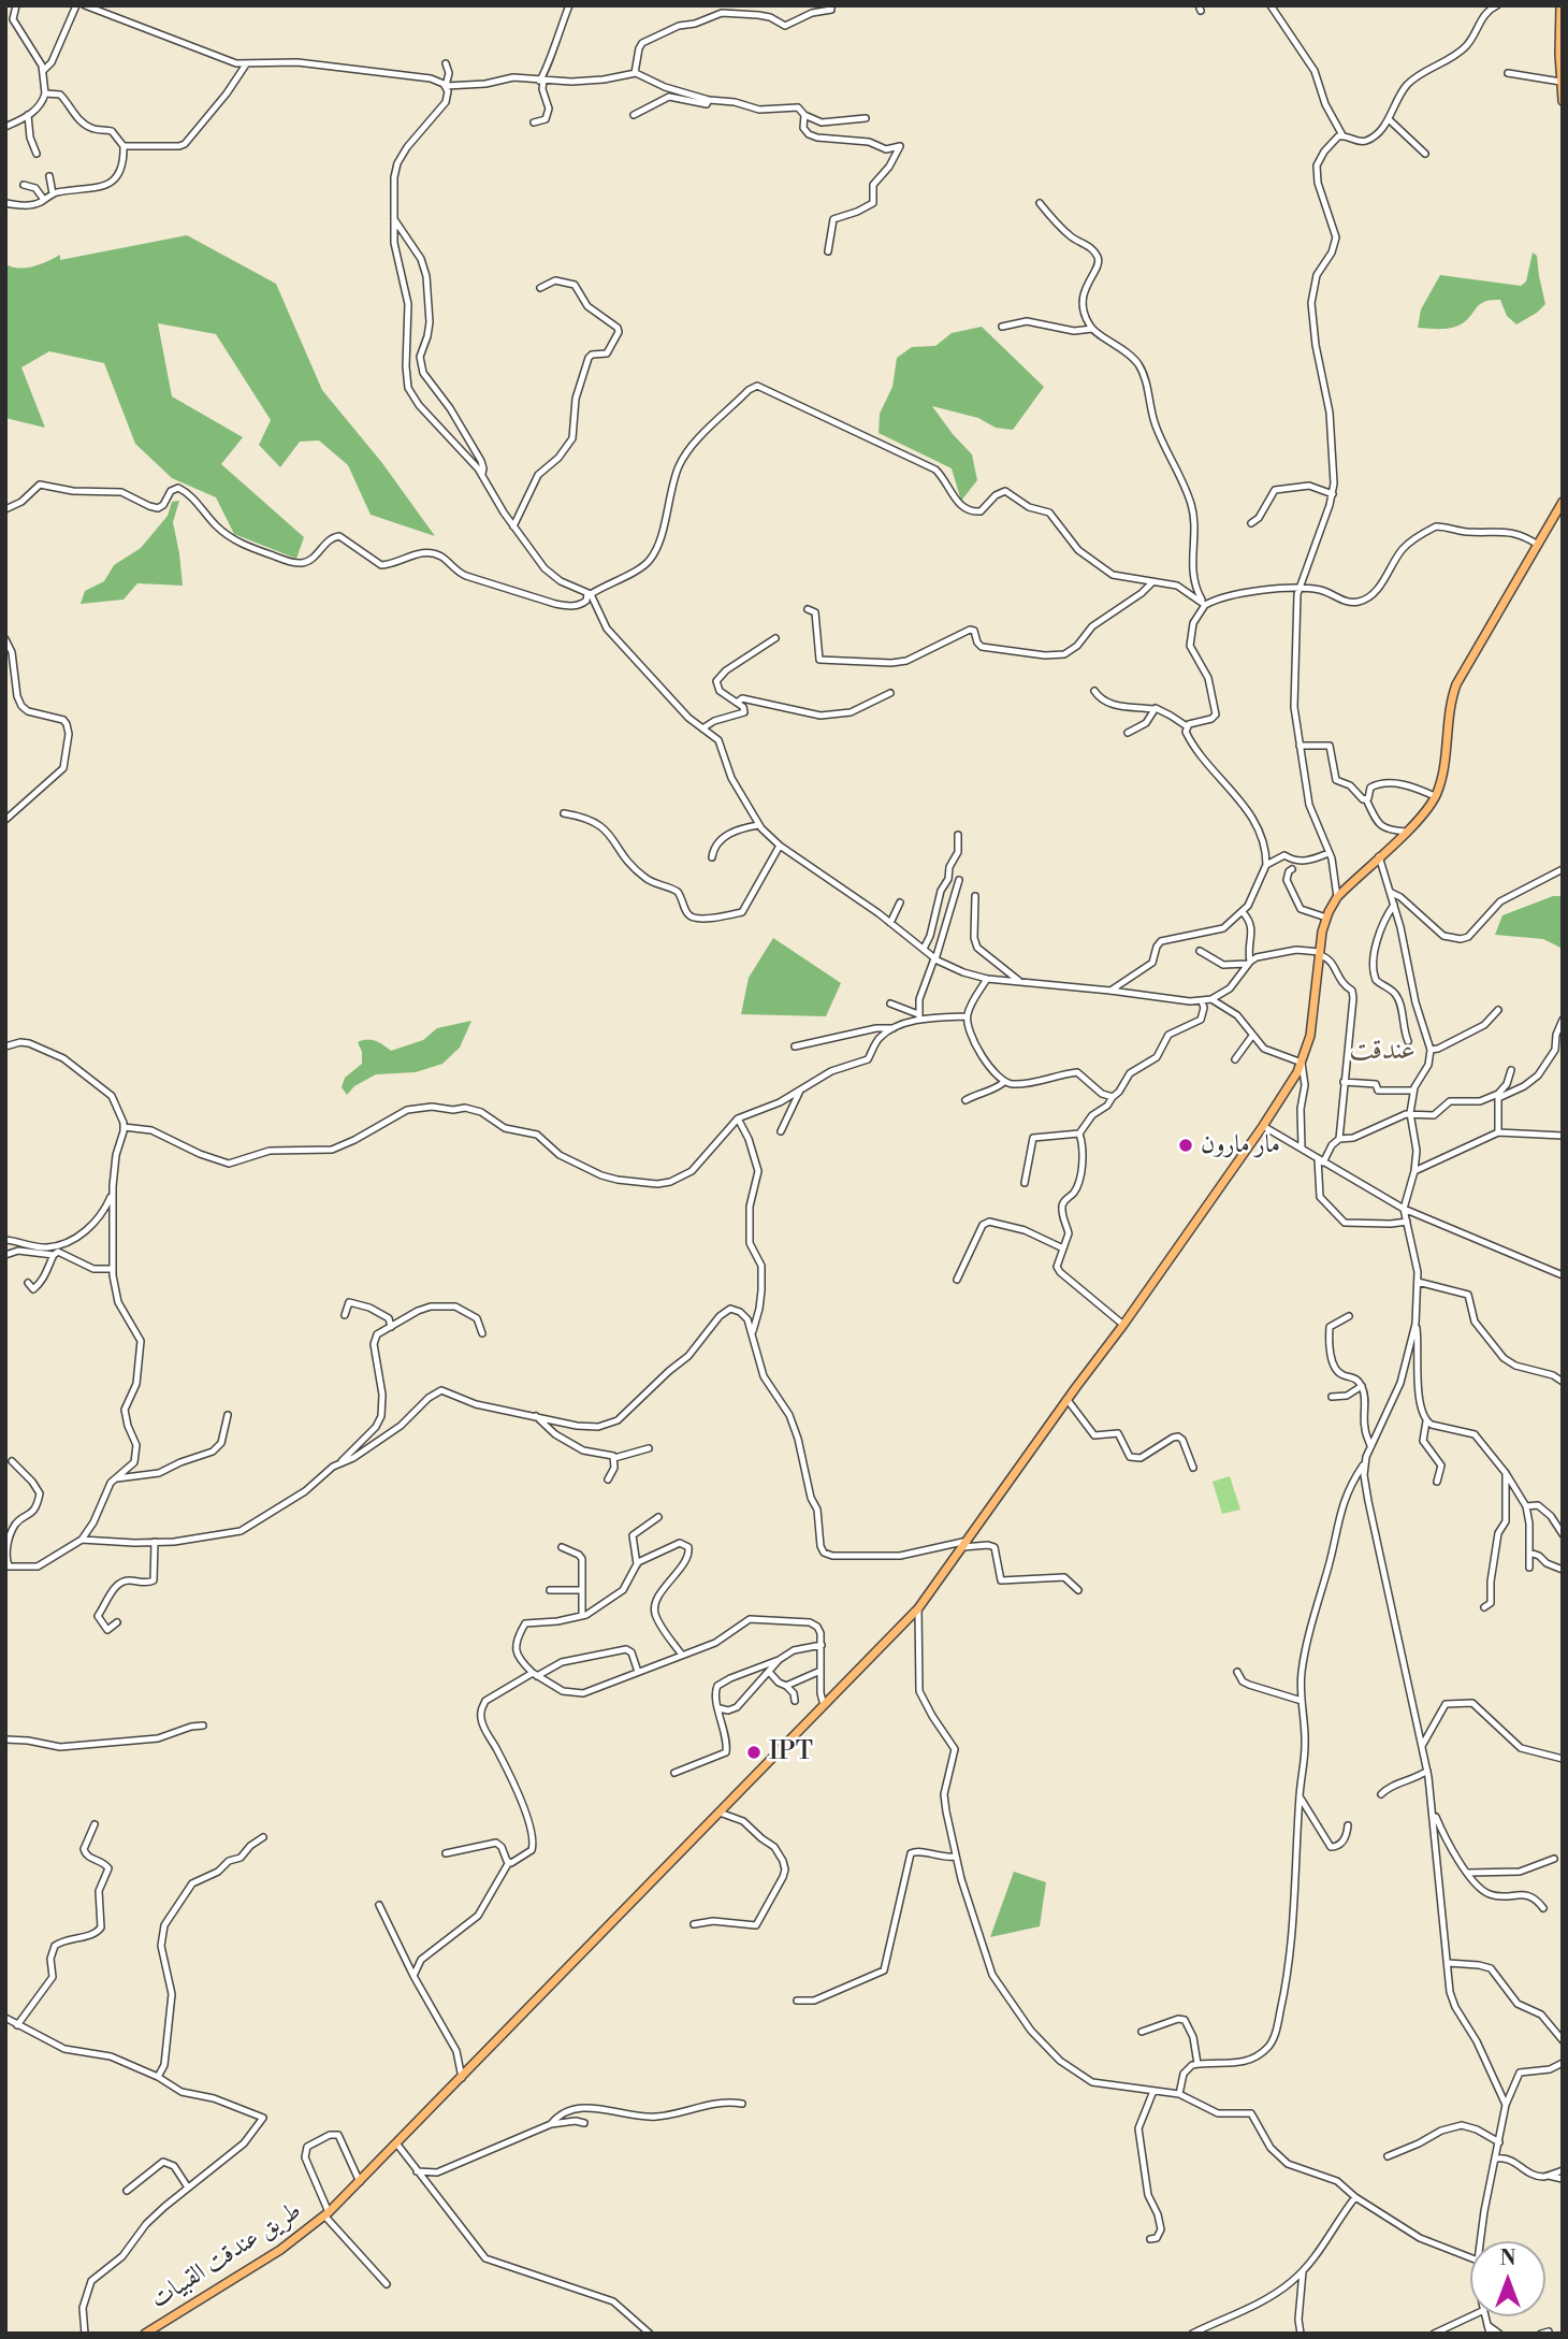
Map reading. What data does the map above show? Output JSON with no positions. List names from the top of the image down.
{
  "streets": {
    "main road": ["طريق عندقت القبيات"]
  },
  "districts": ["عندقت"],
  "places": ["مار مارون", "IPT"],
  "north": "top"
}
